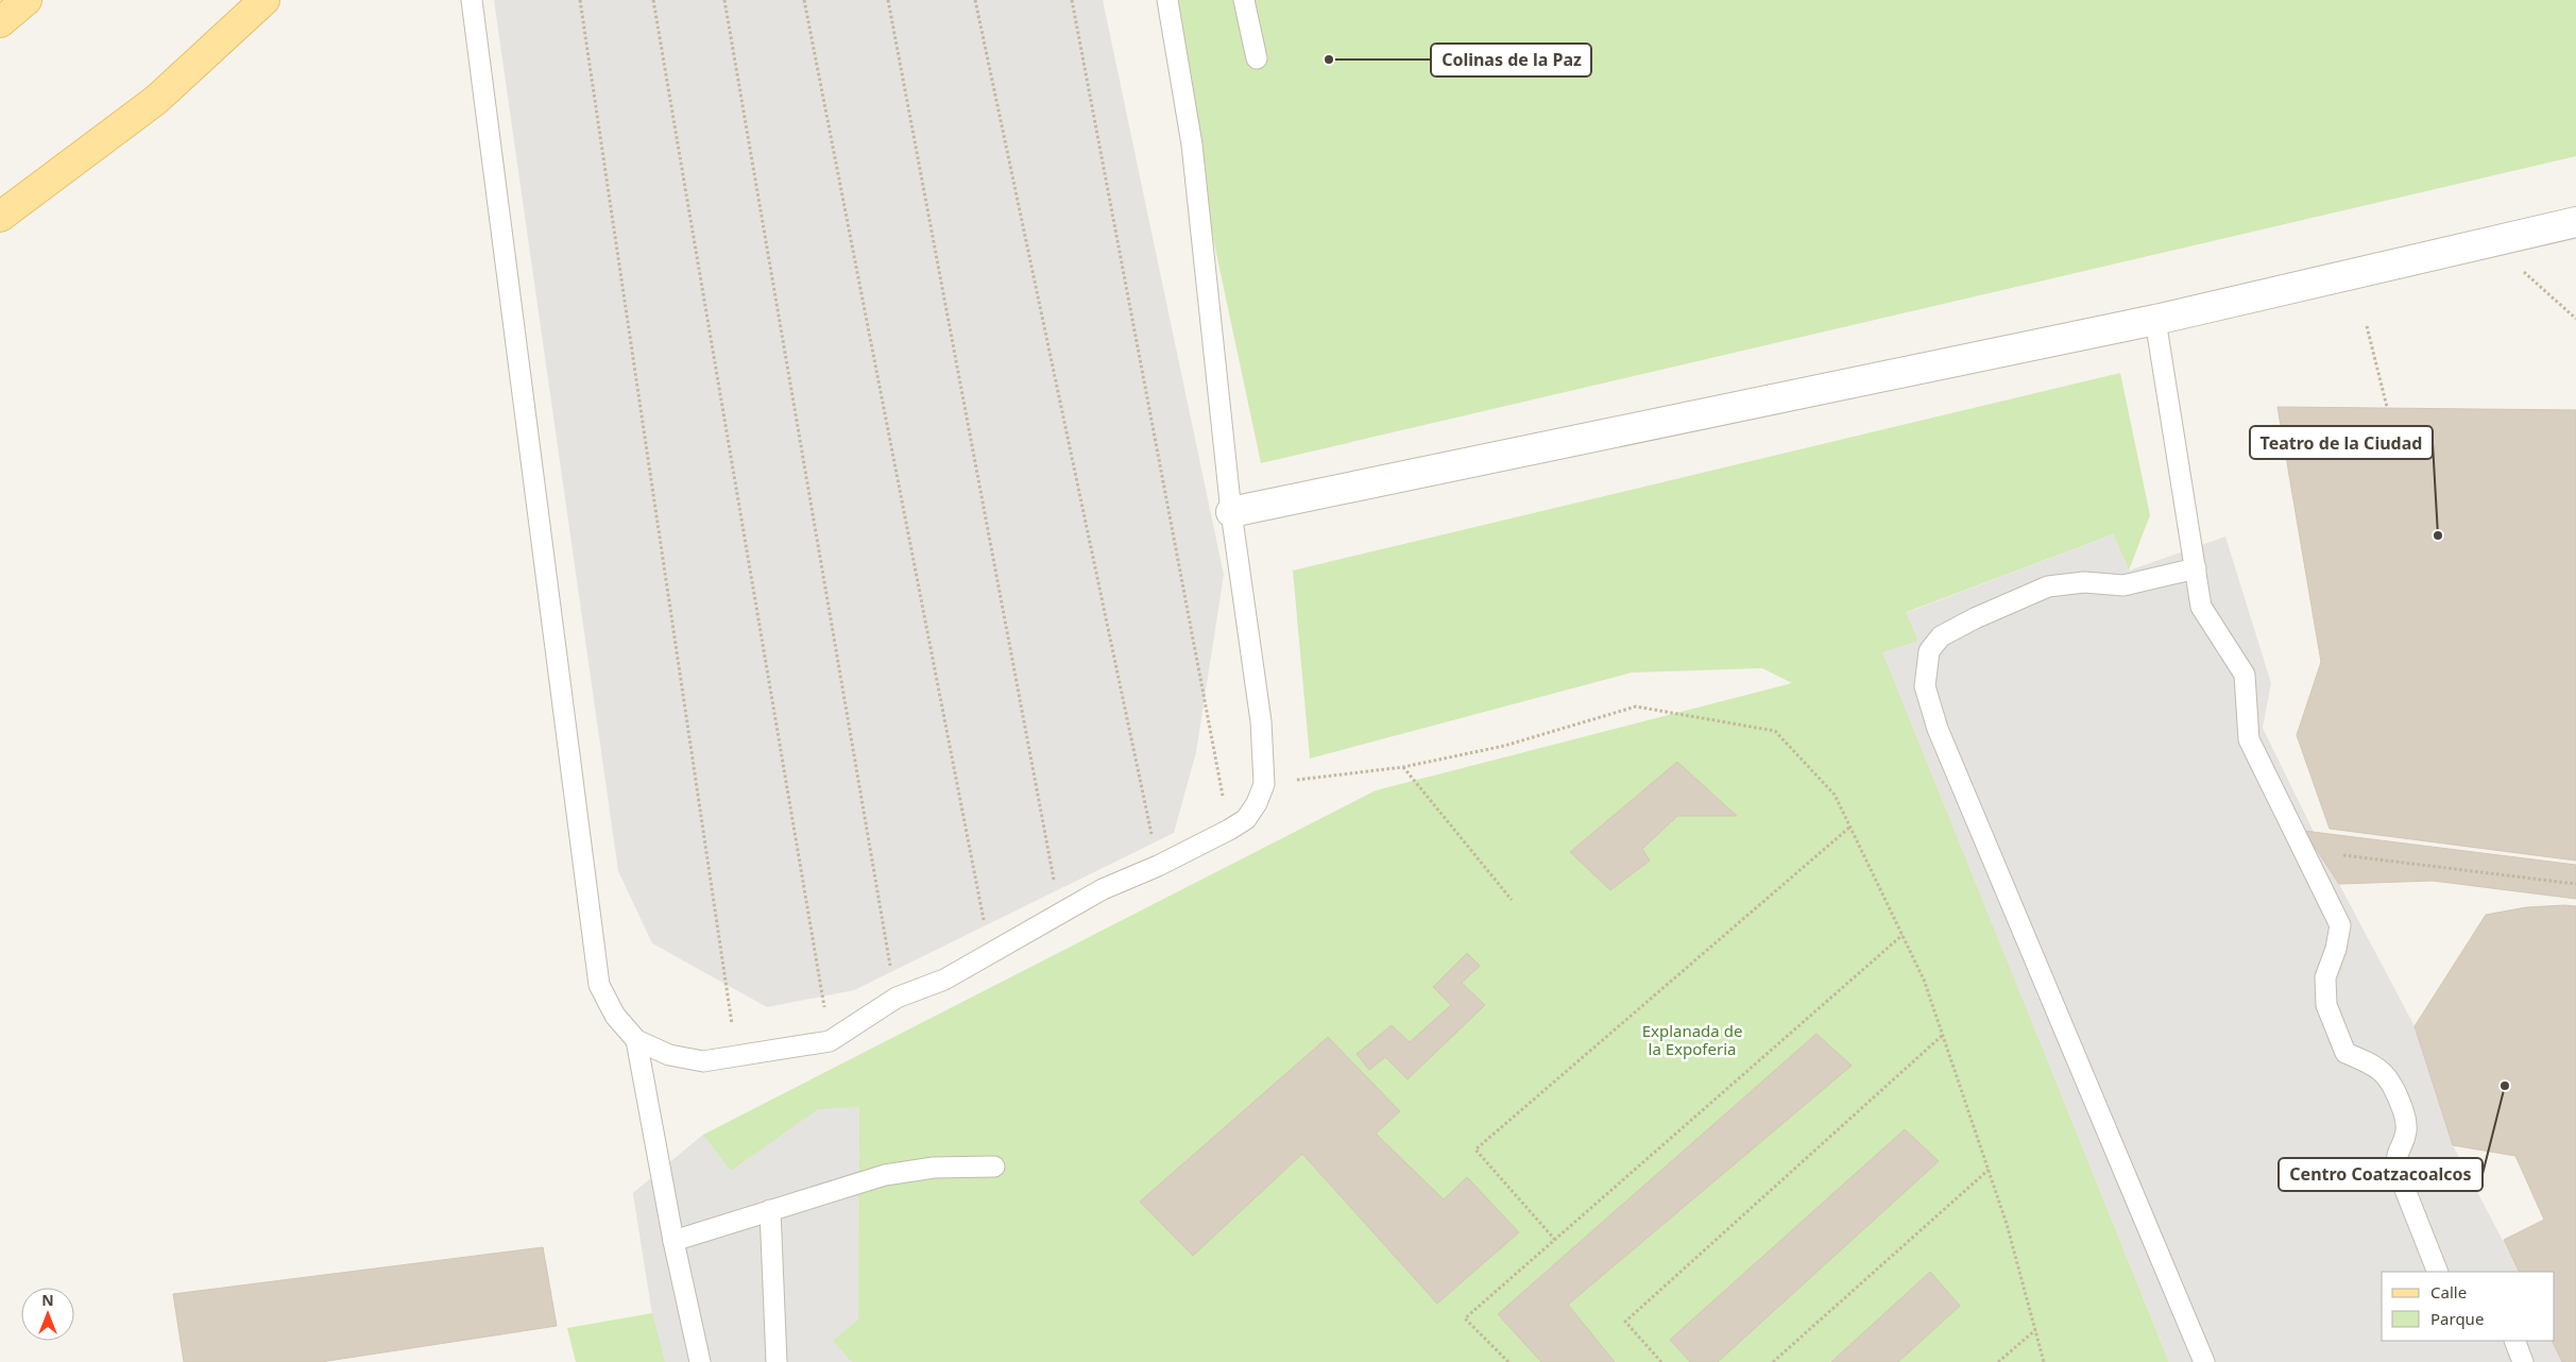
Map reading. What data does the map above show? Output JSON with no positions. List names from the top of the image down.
{
  "parks": ["Explanada de la Expoferia"],
  "places": ["Colinas de la Paz", "Teatro de la Ciudad", "Centro Coatzacoalcos"],
  "legend": ["Calle", "Parque"],
  "north": "top"
}
